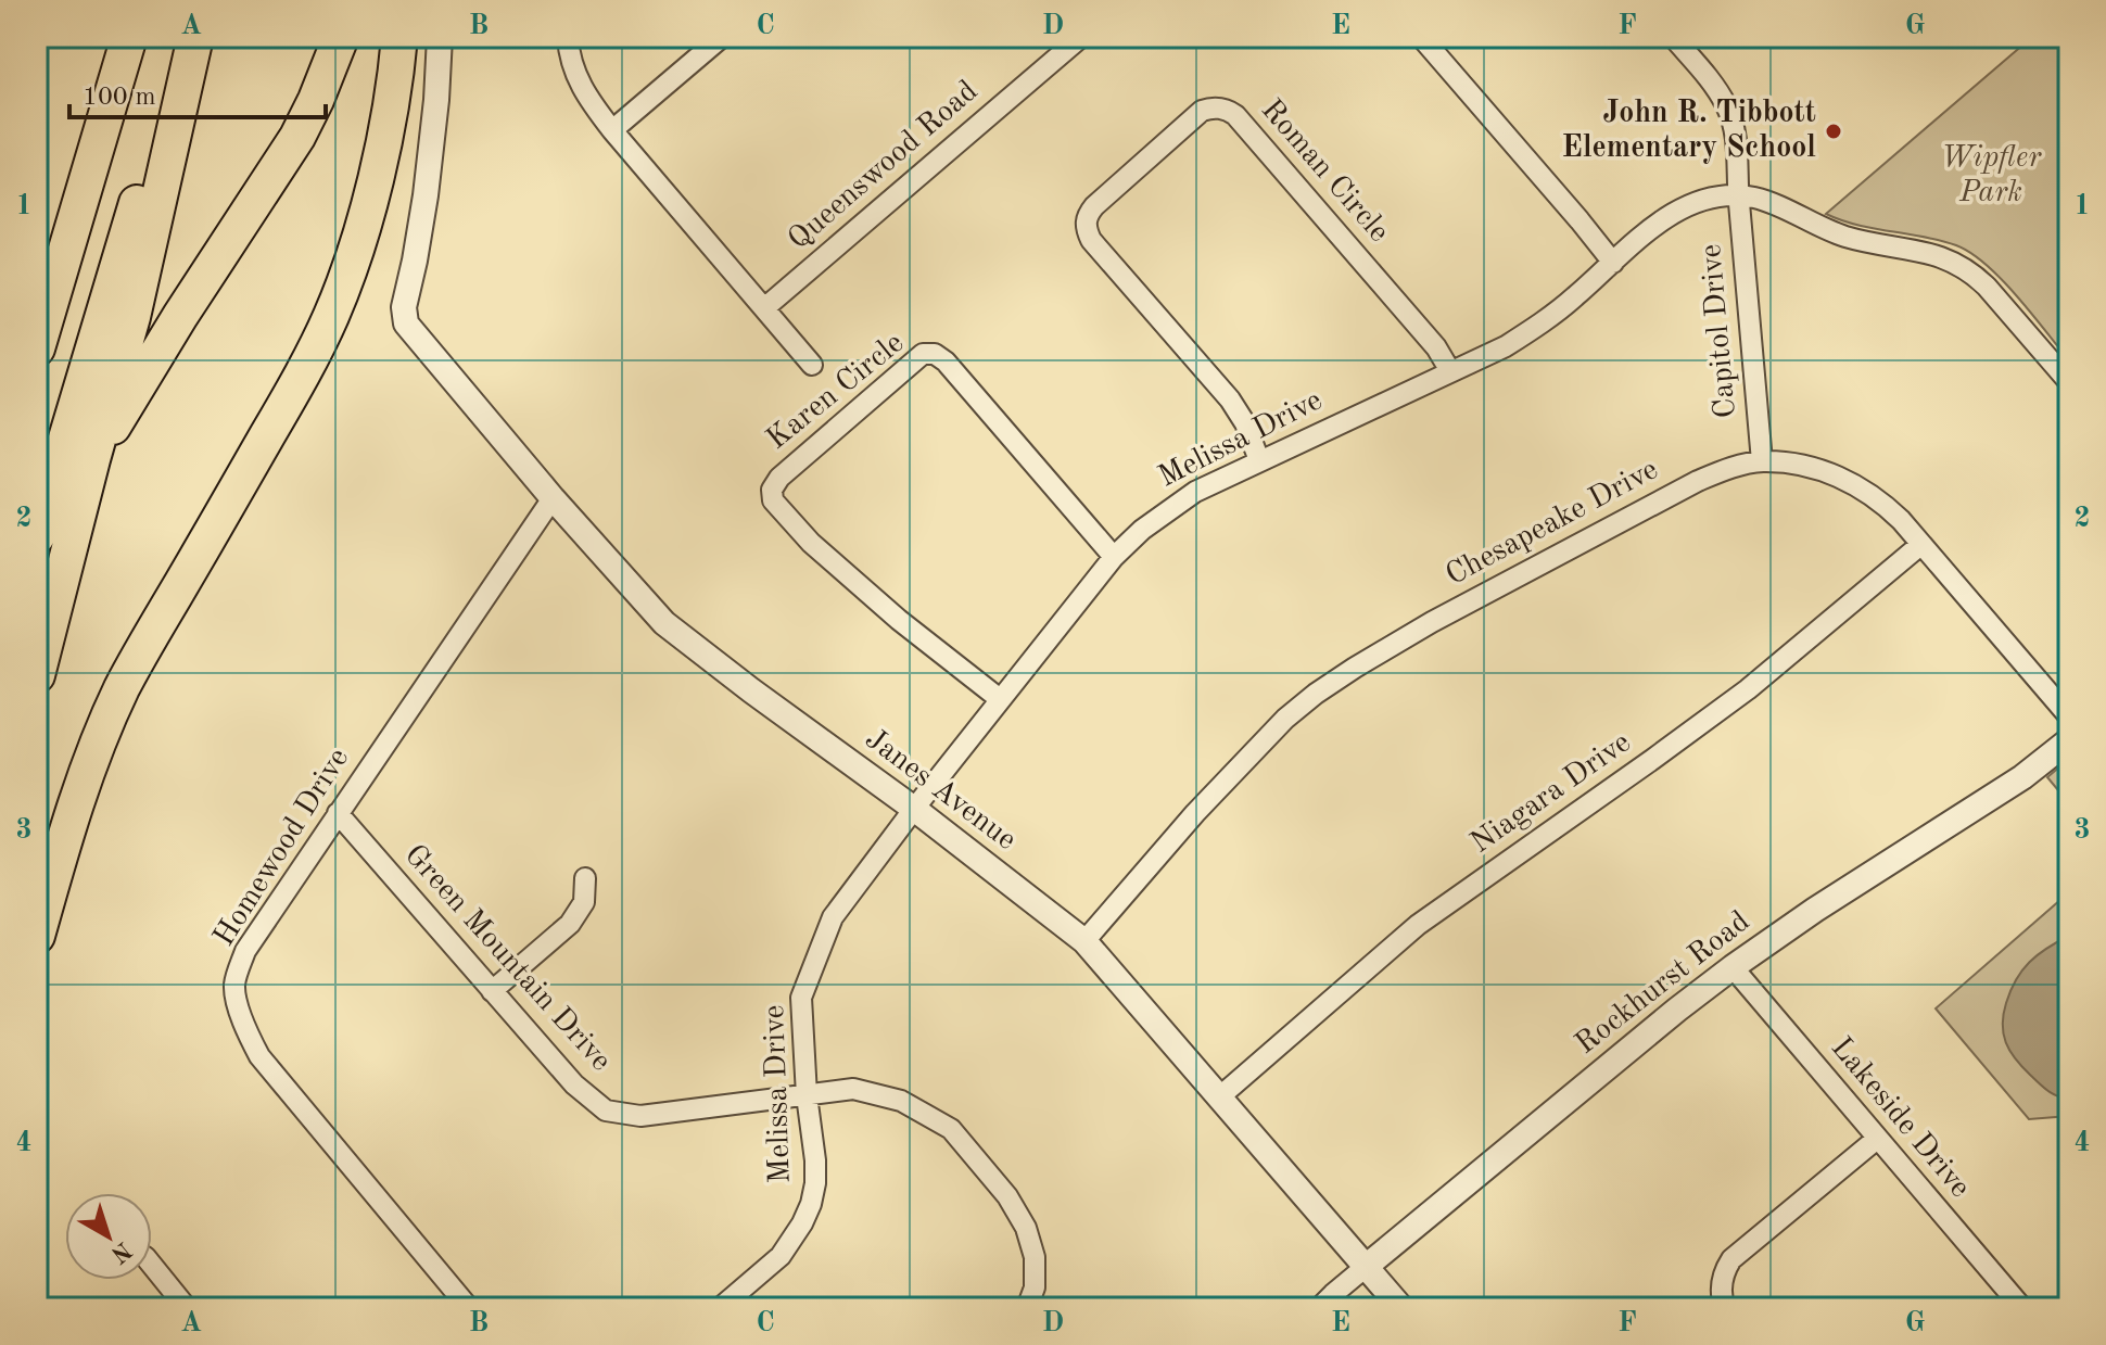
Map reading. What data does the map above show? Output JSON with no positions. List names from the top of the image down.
{
  "streets": {
    "street": [
      "Queenswood Road",
      "Roman Circle",
      "Capitol Drive",
      "Karen Circle",
      "Melissa Drive",
      "Chesapeake Drive",
      "Janes Avenue",
      "Niagara Drive",
      "Homewood Drive",
      "Green Mountain Drive",
      "Rockhurst Road",
      "Lakeside Drive"
    ]
  },
  "crossings": [
    ["Roman Circle", "Melissa Drive"],
    ["Capitol Drive", "Melissa Drive"],
    ["Capitol Drive", "Chesapeake Drive"],
    ["Karen Circle", "Melissa Drive"],
    ["Melissa Drive", "Janes Avenue"],
    ["Melissa Drive", "Green Mountain Drive"],
    ["Chesapeake Drive", "Janes Avenue"],
    ["Chesapeake Drive", "Niagara Drive"],
    ["Janes Avenue", "Niagara Drive"],
    ["Janes Avenue", "Homewood Drive"],
    ["Janes Avenue", "Rockhurst Road"],
    ["Homewood Drive", "Green Mountain Drive"],
    ["Rockhurst Road", "Lakeside Drive"]
  ],
  "parks": ["Wipfler Park"],
  "places": ["John R. Tibbott Elementary School"],
  "scale_bar": "100 m",
  "north": "bottom right",
  "grid": {
    "columns": [
      "A",
      "B",
      "C",
      "D",
      "E",
      "F",
      "G"
    ],
    "rows": [
      "1",
      "2",
      "3",
      "4"
    ]
  }
}
